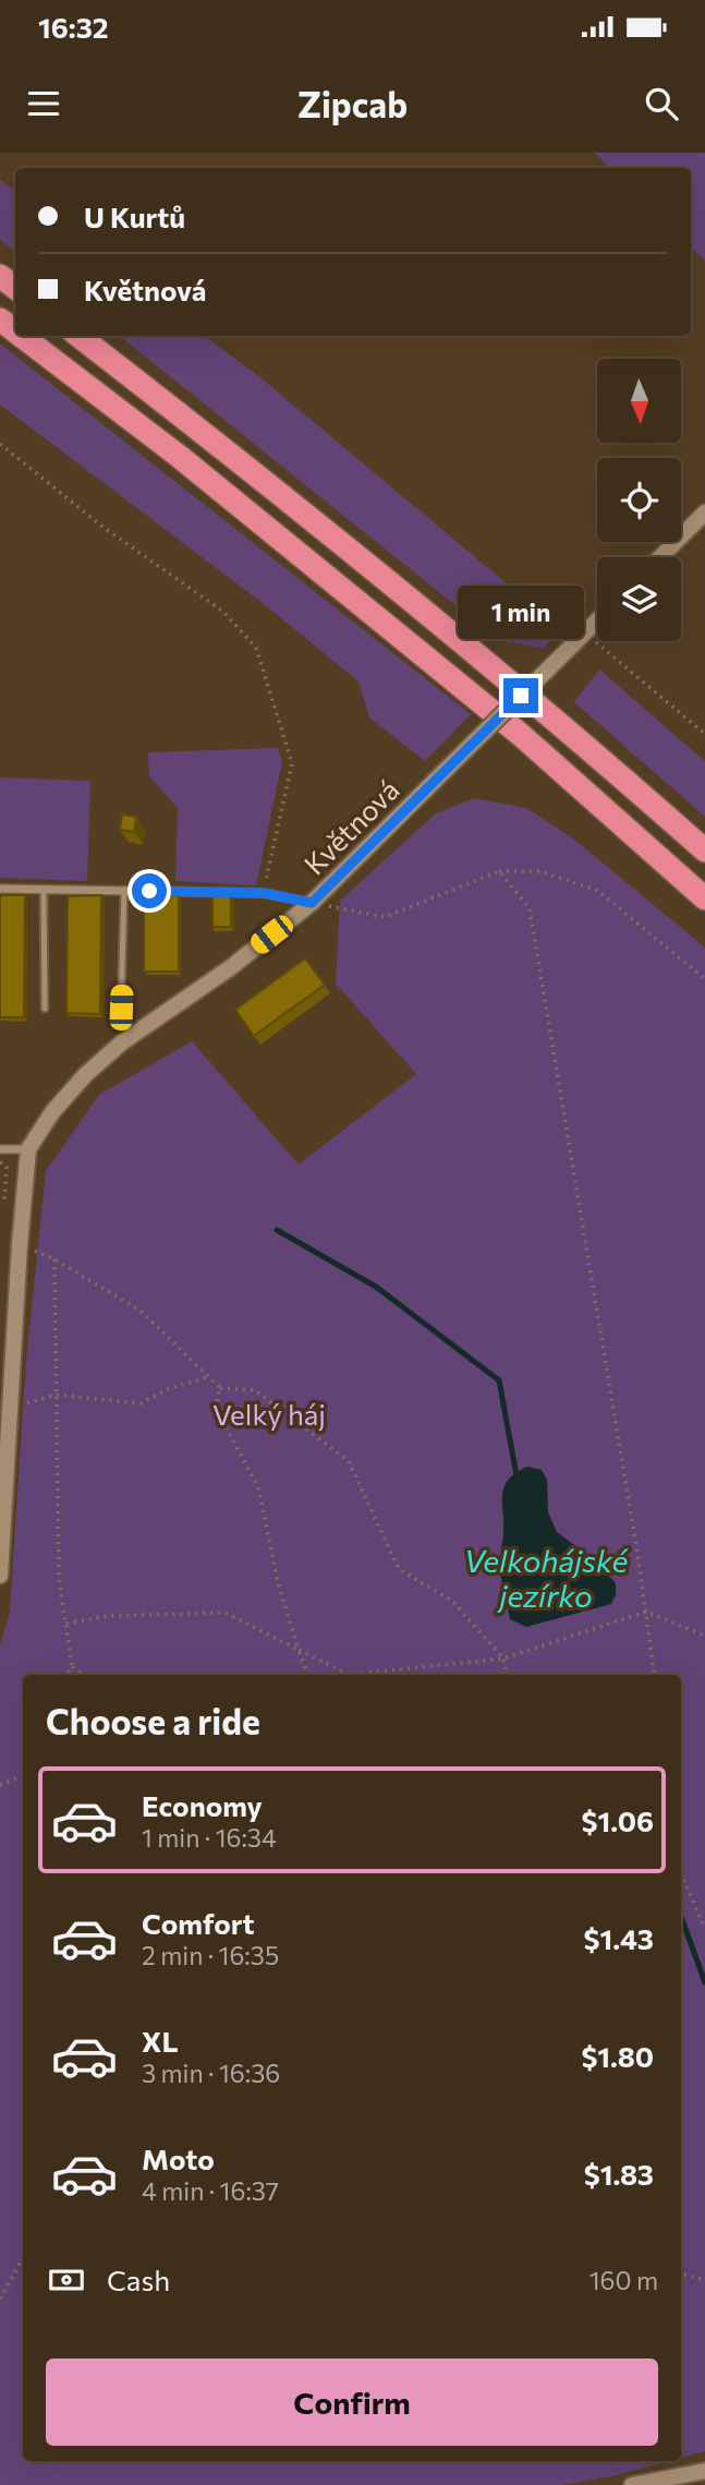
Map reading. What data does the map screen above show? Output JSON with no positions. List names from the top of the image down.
{
  "streets": {
    "street": ["Květnová"]
  },
  "water": ["Velkohájské jezírko"],
  "parks": ["Velký háj"],
  "north": "bottom",
  "page": {
    "status": "16:32",
    "header": "Zipcab",
    "banner": ["U Kurtů", "Květnová"],
    "bubble": "1 min",
    "heading": "Choose a ride",
    "list": [
      {
        "name": "Economy",
        "note": "1 min · 16:34",
        "value": "$1.06"
      },
      {
        "name": "Comfort",
        "note": "2 min · 16:35",
        "value": "$1.43"
      },
      {
        "name": "XL",
        "note": "3 min · 16:36",
        "value": "$1.80"
      },
      {
        "name": "Moto",
        "note": "4 min · 16:37",
        "value": "$1.83"
      }
    ],
    "pay": ["Cash", "160 m"],
    "buttons": "Confirm"
  }
}
